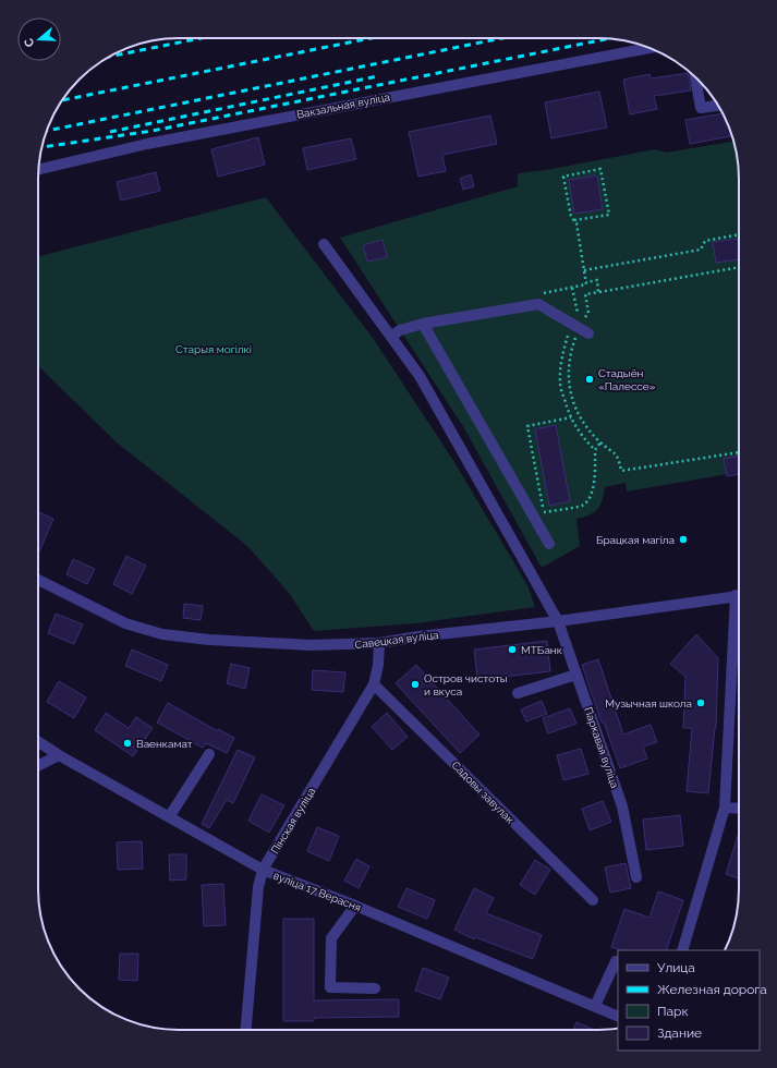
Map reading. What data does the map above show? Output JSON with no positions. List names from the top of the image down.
{
  "streets": {
    "street": [
      "Вакзальная вуліца",
      "Савецкая вуліца",
      "Паркавая вуліца",
      "Садовы завулак",
      "Пінская вуліца",
      "вуліца 17 Верасня"
    ]
  },
  "crossings": [
    ["Савецкая вуліца", "Паркавая вуліца"],
    ["Савецкая вуліца", "Пінская вуліца"],
    ["Садовы завулак", "Пінская вуліца"],
    ["Пінская вуліца", "вуліца 17 Верасня"]
  ],
  "parks": ["Старыя могілкі"],
  "places": [
    "Стадыён «Палессе»",
    "Брацкая магіла",
    "МТБанк",
    "Остров чистоты и вкуса",
    "Музычная школа",
    "Ваенкамат"
  ],
  "legend": [
    "Улица",
    "Железная дорога",
    "Парк",
    "Здание"
  ],
  "north": "left"
}
